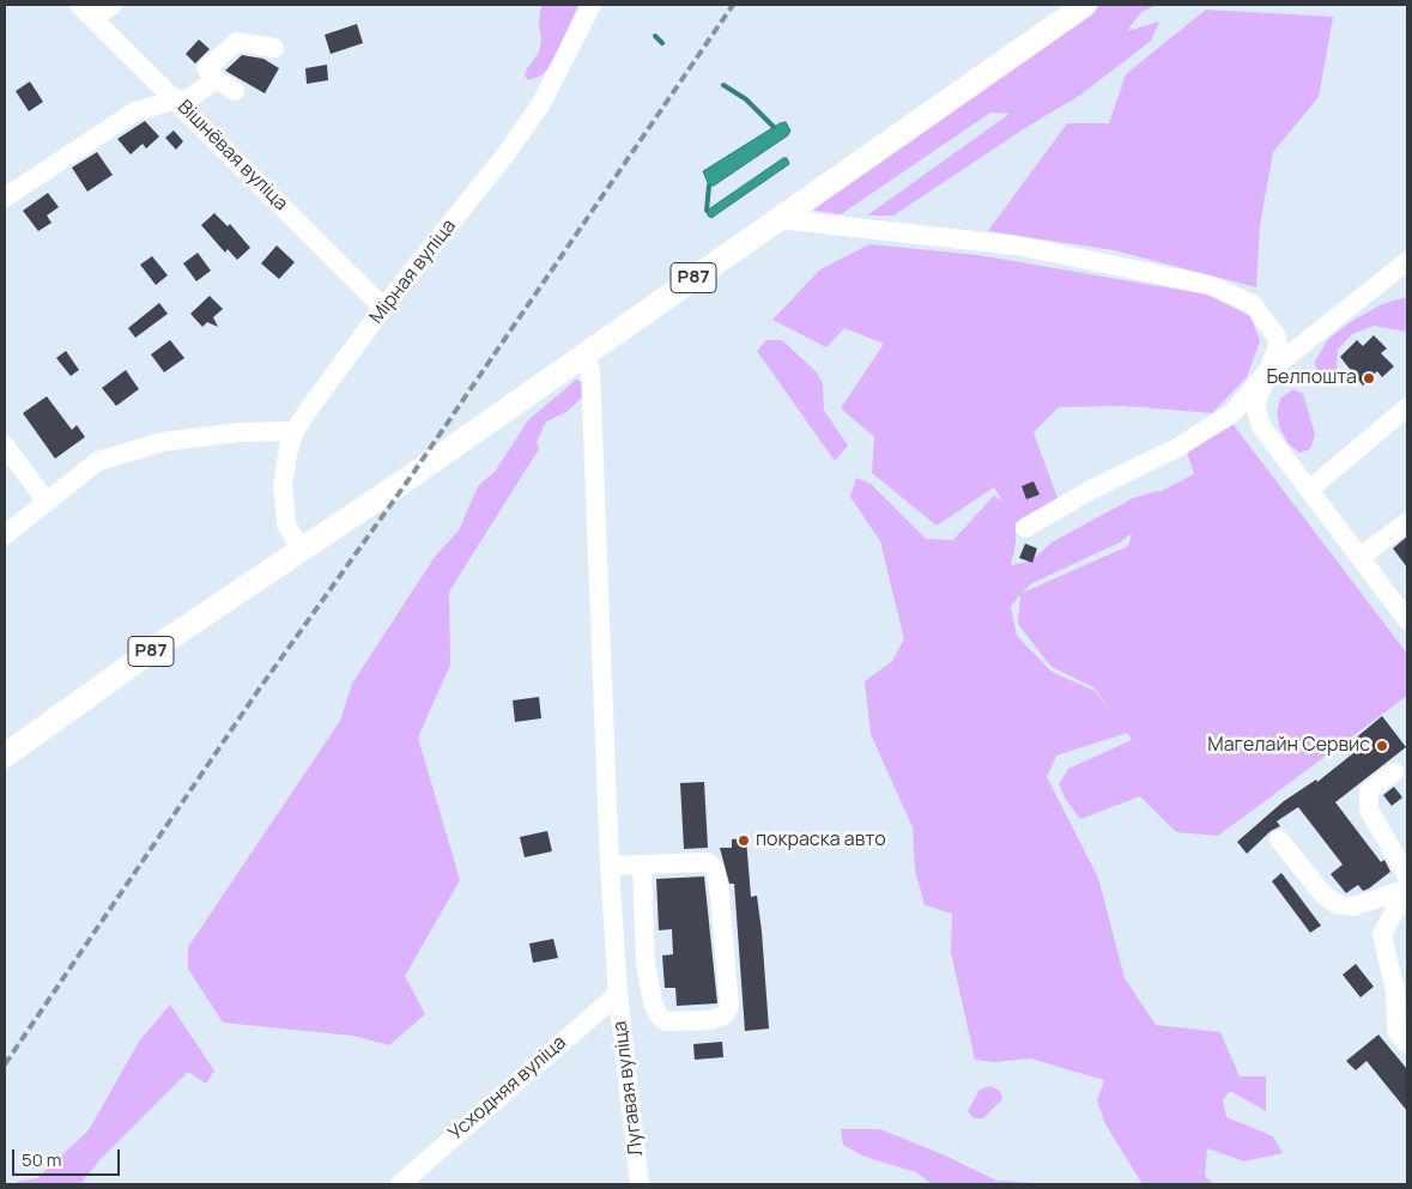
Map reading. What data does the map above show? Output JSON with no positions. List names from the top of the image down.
{
  "streets": {
    "main road": ["Р87"],
    "street": [
      "Вішнёвая вуліца",
      "Мірная вуліца",
      "Усходняя вуліца",
      "Лугавая вуліца"
    ]
  },
  "crossings": [
    ["Вішнёвая вуліца", "Мірная вуліца"],
    ["Мірная вуліца", "Р87"],
    ["Р87", "Лугавая вуліца"],
    ["Усходняя вуліца", "Лугавая вуліца"]
  ],
  "places": ["Белпошта", "Магелайн Сервис", "покраска авто"],
  "scale_bar": "50 m"
}
